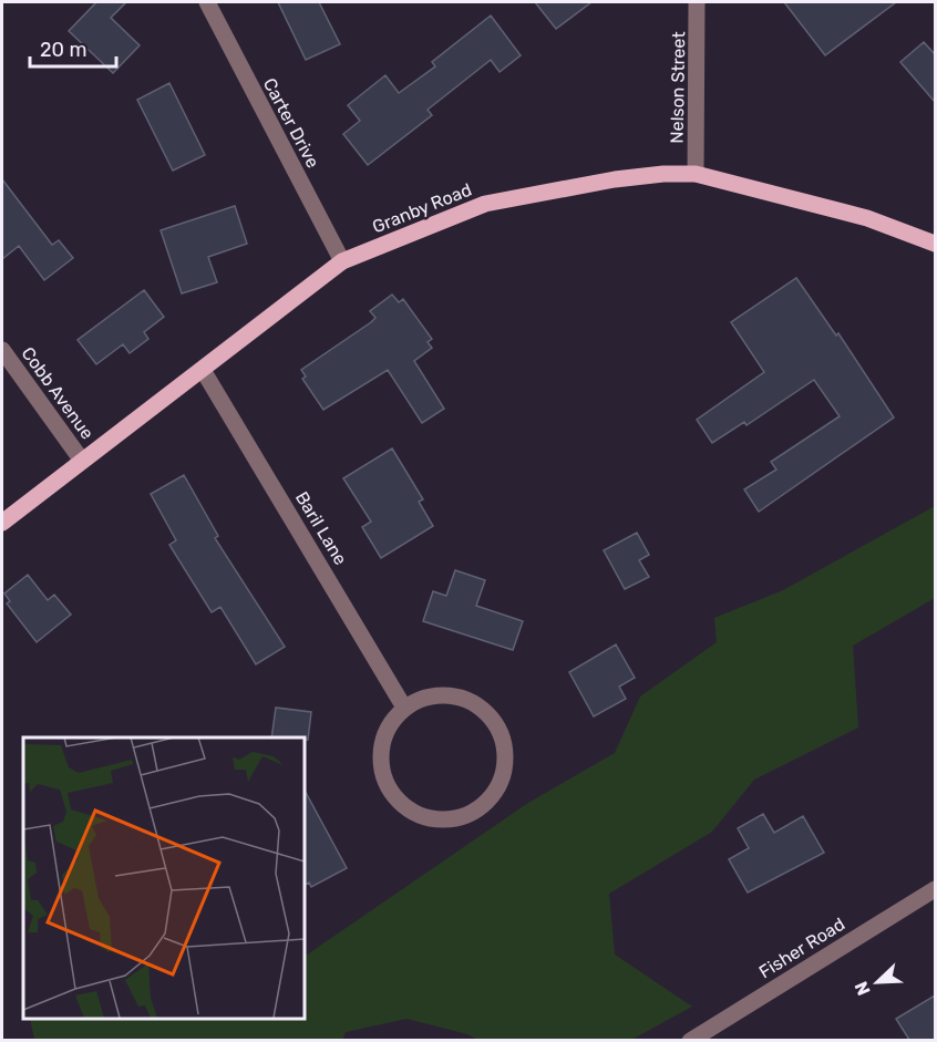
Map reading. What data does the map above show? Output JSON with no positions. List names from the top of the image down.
{
  "streets": {
    "main road": ["Granby Road"],
    "street": [
      "Nelson Street",
      "Carter Drive",
      "Cobb Avenue",
      "Baril Lane",
      "Fisher Road"
    ]
  },
  "crossings": [
    ["Nelson Street", "Granby Road"],
    ["Carter Drive", "Granby Road"],
    ["Granby Road", "Cobb Avenue"],
    ["Granby Road", "Baril Lane"]
  ],
  "scale_bar": "20 m",
  "north": "bottom left"
}
